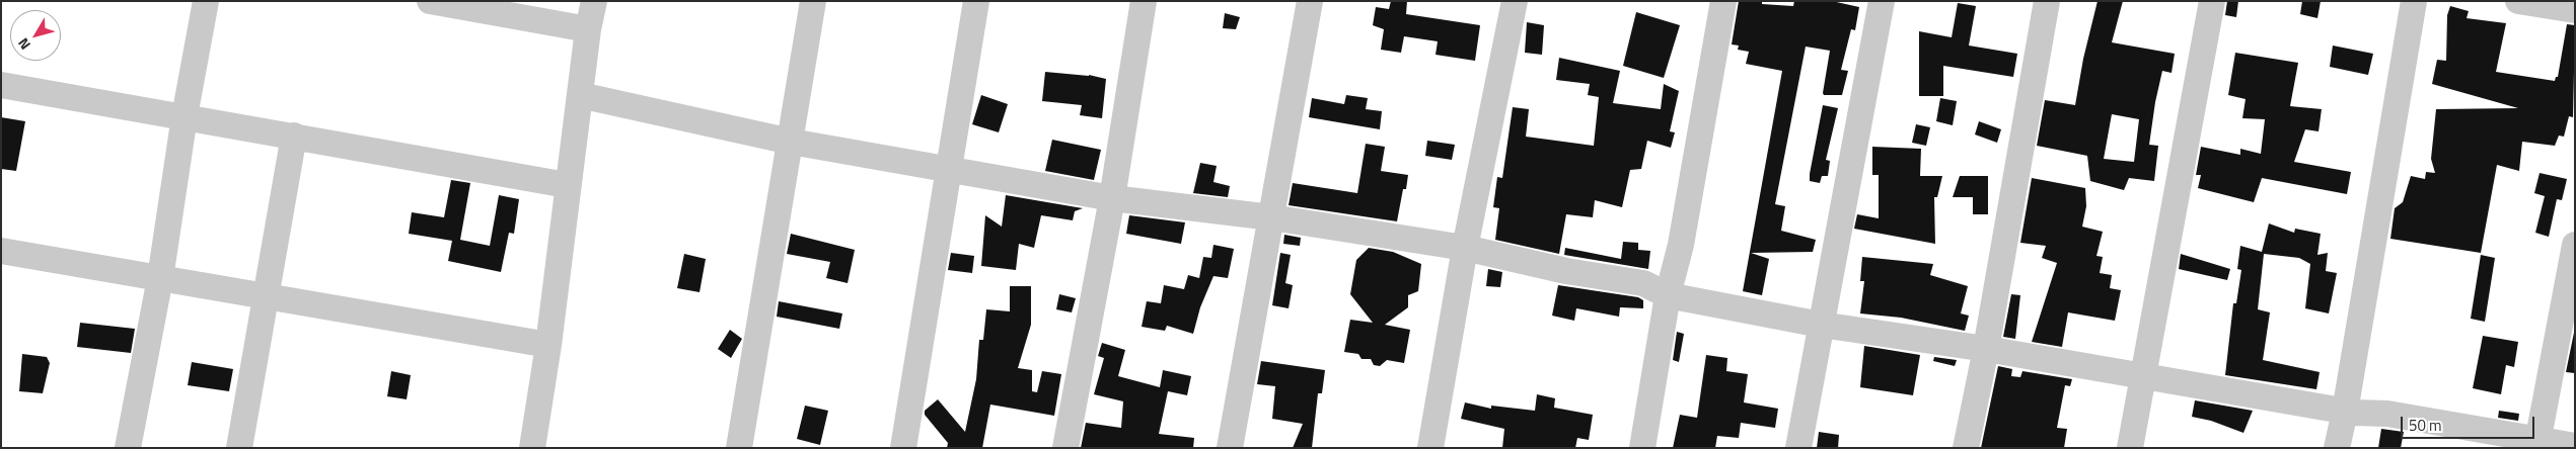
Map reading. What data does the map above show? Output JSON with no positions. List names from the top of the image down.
{
  "scale_bar": "50 m",
  "north": "bottom left"
}
